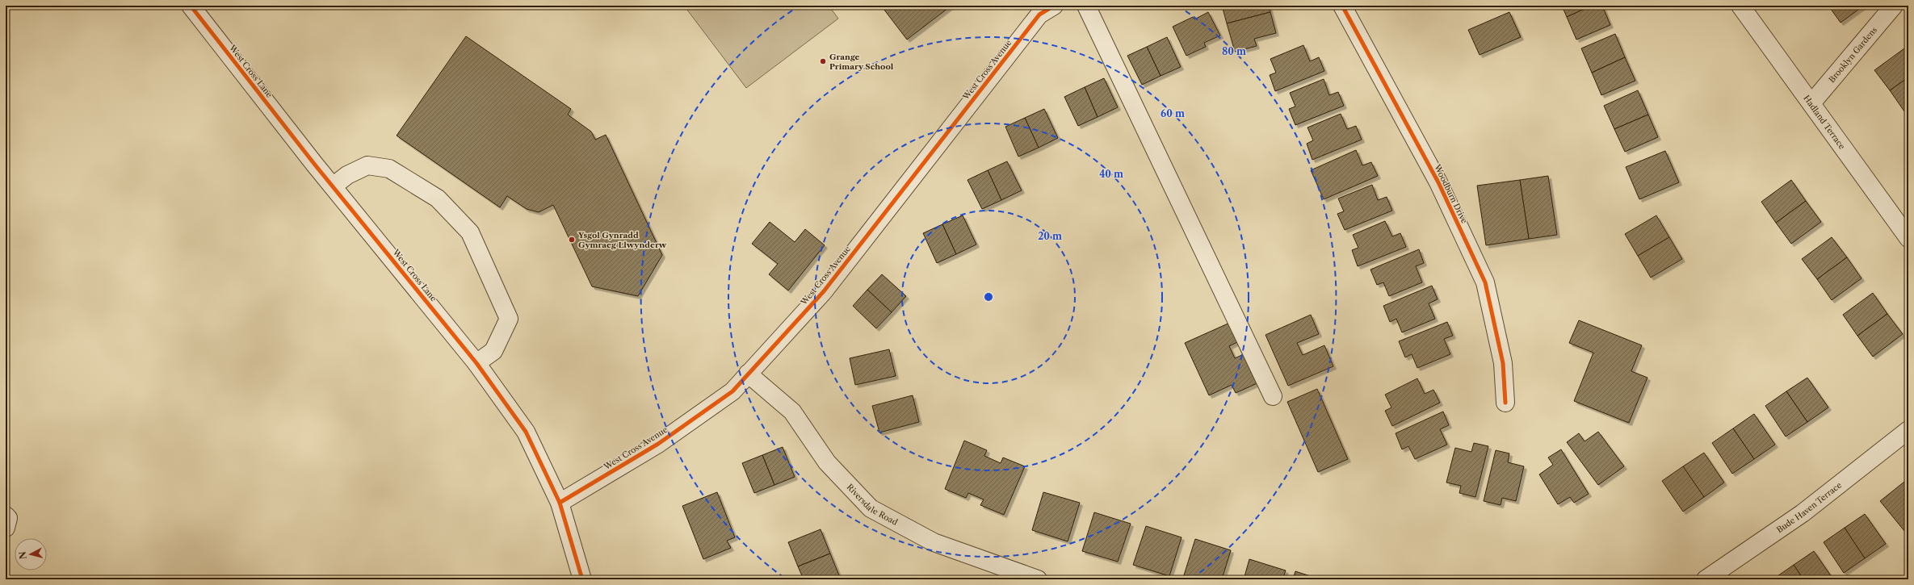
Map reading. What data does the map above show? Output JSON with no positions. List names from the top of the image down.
{
  "streets": {
    "street": [
      "Brooklyn Gardens",
      "West Cross Avenue",
      "West Cross Lane",
      "Hadland Terrace",
      "Woodburn Drive",
      "Riversdale Road",
      "Bude Haven Terrace"
    ]
  },
  "crossings": [
    ["Brooklyn Gardens", "Hadland Terrace"],
    ["West Cross Avenue", "West Cross Lane"],
    ["West Cross Avenue", "Riversdale Road"]
  ],
  "places": ["Grange Primary School", "Ysgol Gynradd Gymraeg Llwynderw"],
  "north": "left",
  "rings": [
    "80 m",
    "60 m",
    "40 m",
    "20 m"
  ]
}
